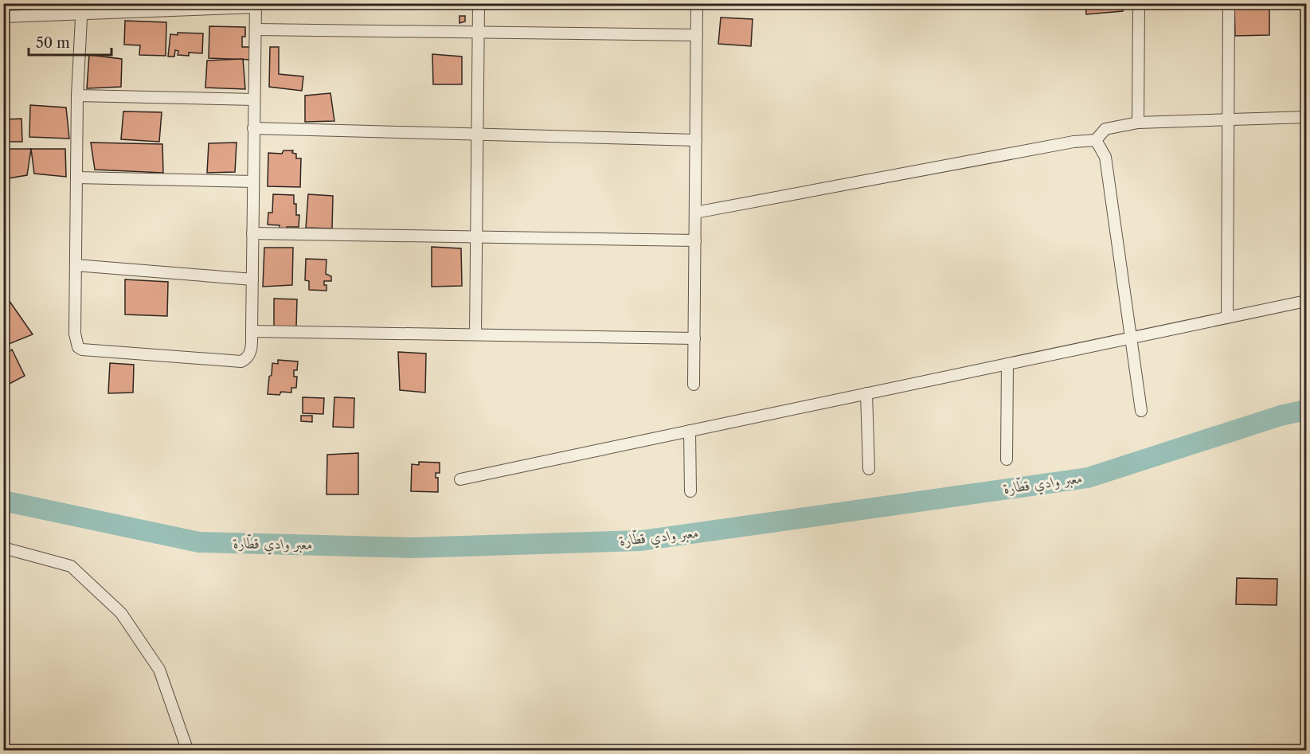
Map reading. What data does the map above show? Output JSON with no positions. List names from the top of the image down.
{
  "water": ["معبر وادي قطّارة"],
  "scale_bar": "50 m"
}
